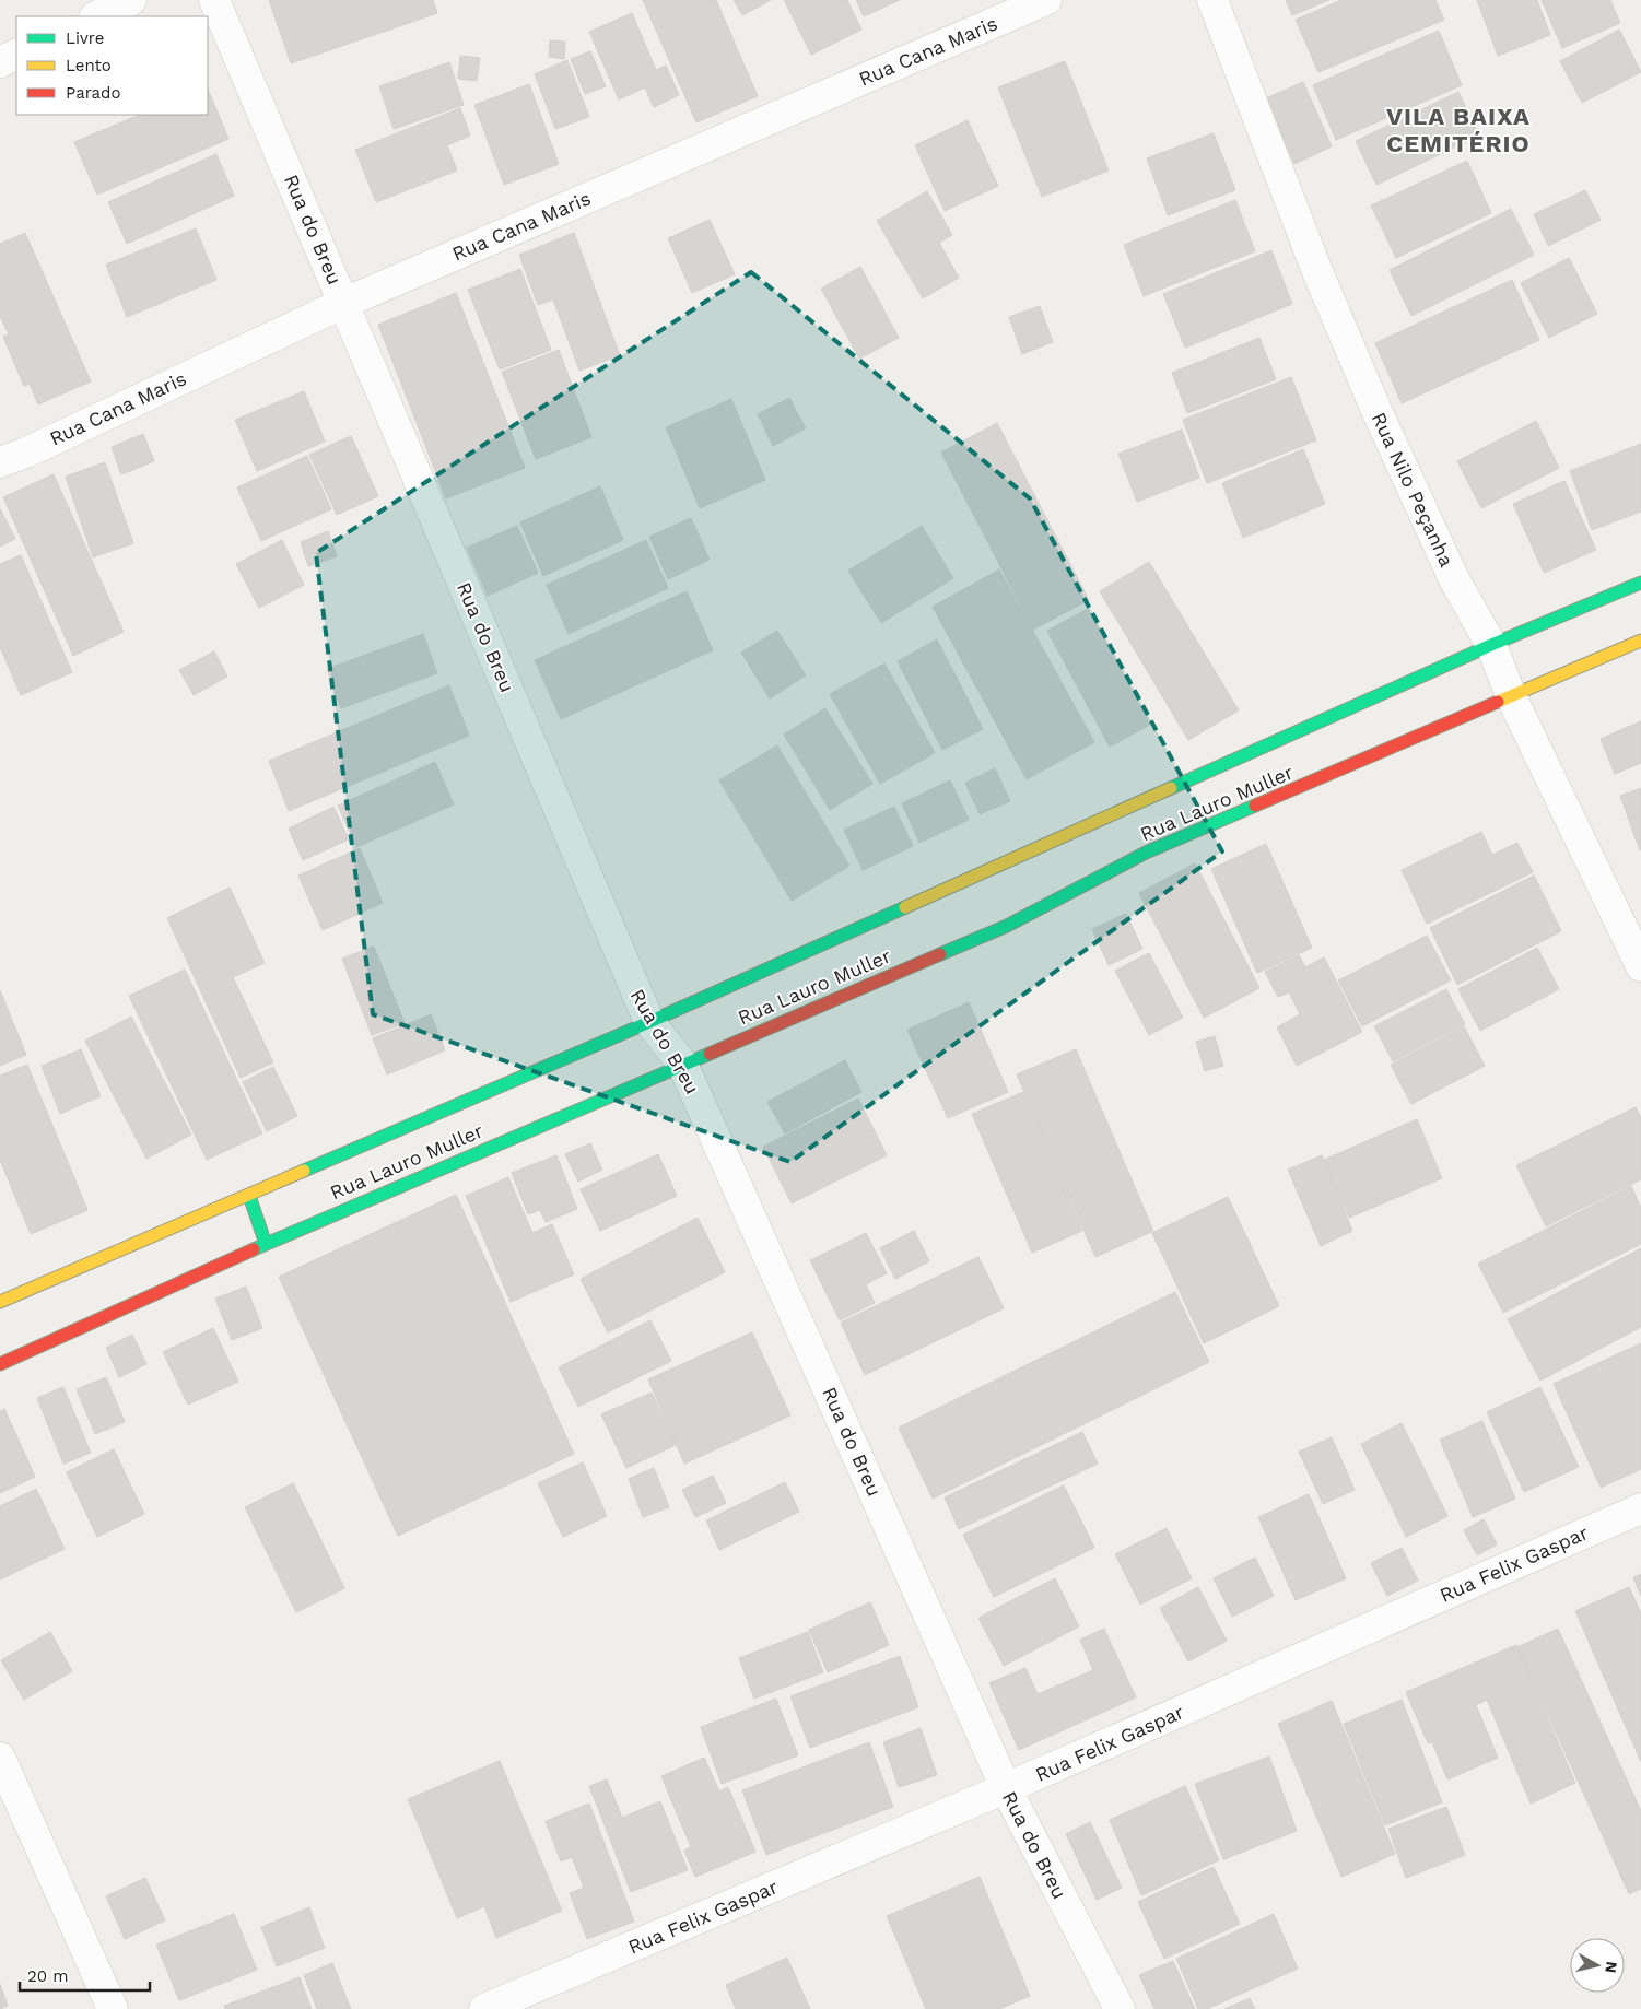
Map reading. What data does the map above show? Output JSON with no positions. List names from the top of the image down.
{
  "streets": {
    "street": [
      "Rua Cana Maris",
      "Rua do Breu",
      "Rua Nilo Peçanha",
      "Rua Lauro Muller",
      "Rua Felix Gaspar"
    ]
  },
  "crossings": [
    ["Rua Cana Maris", "Rua do Breu"],
    ["Rua do Breu", "Rua Lauro Muller"],
    ["Rua do Breu", "Rua Felix Gaspar"],
    ["Rua Nilo Peçanha", "Rua Lauro Muller"]
  ],
  "districts": ["VILA BAIXA CEMITÉRIO"],
  "legend": ["Livre", "Lento", "Parado"],
  "scale_bar": "20 m",
  "north": "right"
}
